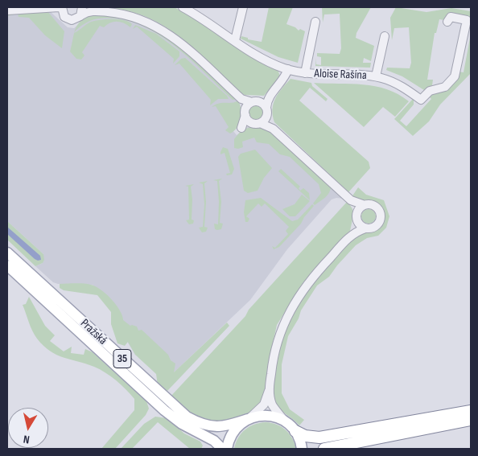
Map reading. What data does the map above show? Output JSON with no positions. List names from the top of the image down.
{
  "streets": {
    "main road": ["Pražská", "35"],
    "street": ["Aloise Rašína"]
  },
  "north": "bottom"
}
